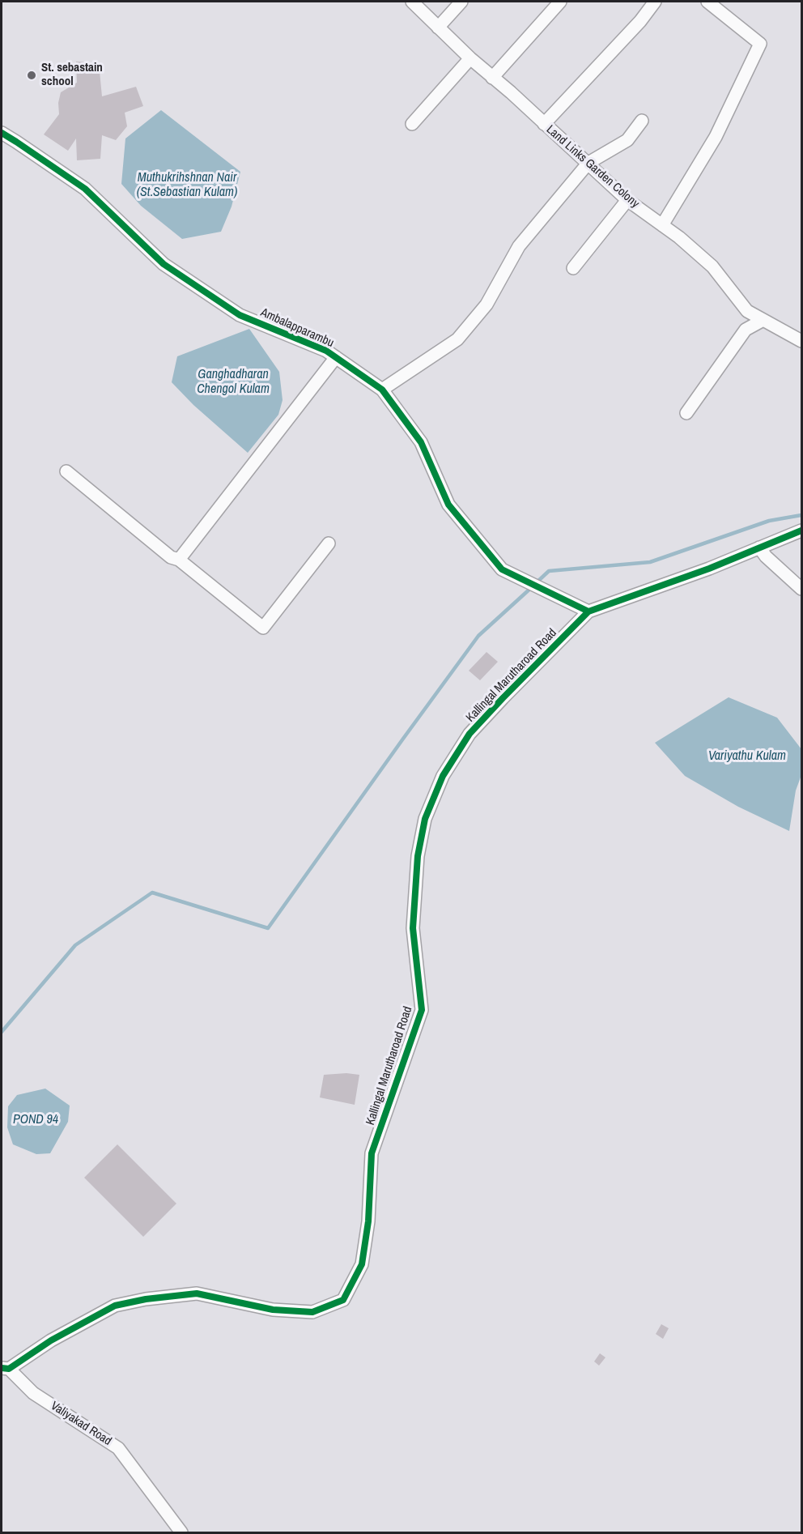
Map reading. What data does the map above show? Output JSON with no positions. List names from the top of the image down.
{
  "streets": {
    "street": [
      "Land Links Garden Colony",
      "Ambalapparambu",
      "Kallingal Marutharoad Road",
      "Valiyakad Road"
    ]
  },
  "crossings": [
    ["Ambalapparambu", "Kallingal Marutharoad Road"],
    ["Kallingal Marutharoad Road", "Valiyakad Road"]
  ],
  "water": [
    "Muthukrihshnan Nair (St.Sebastian Kulam)",
    "Ganghadharan Chengol Kulam",
    "Variyathu Kulam",
    "POND 94"
  ],
  "places": ["St. sebastain school"]
}
